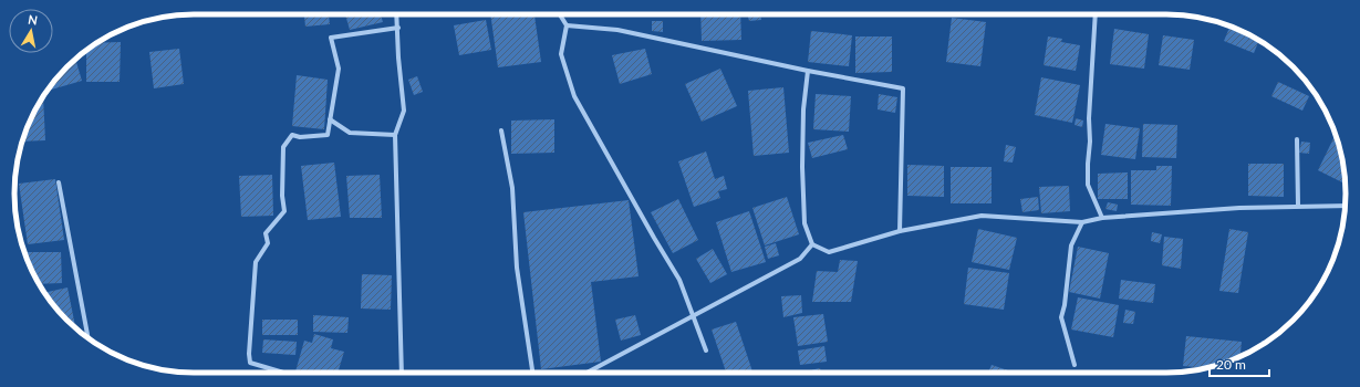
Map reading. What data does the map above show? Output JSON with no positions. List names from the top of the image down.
{
  "scale_bar": "20 m",
  "north": "top"
}
